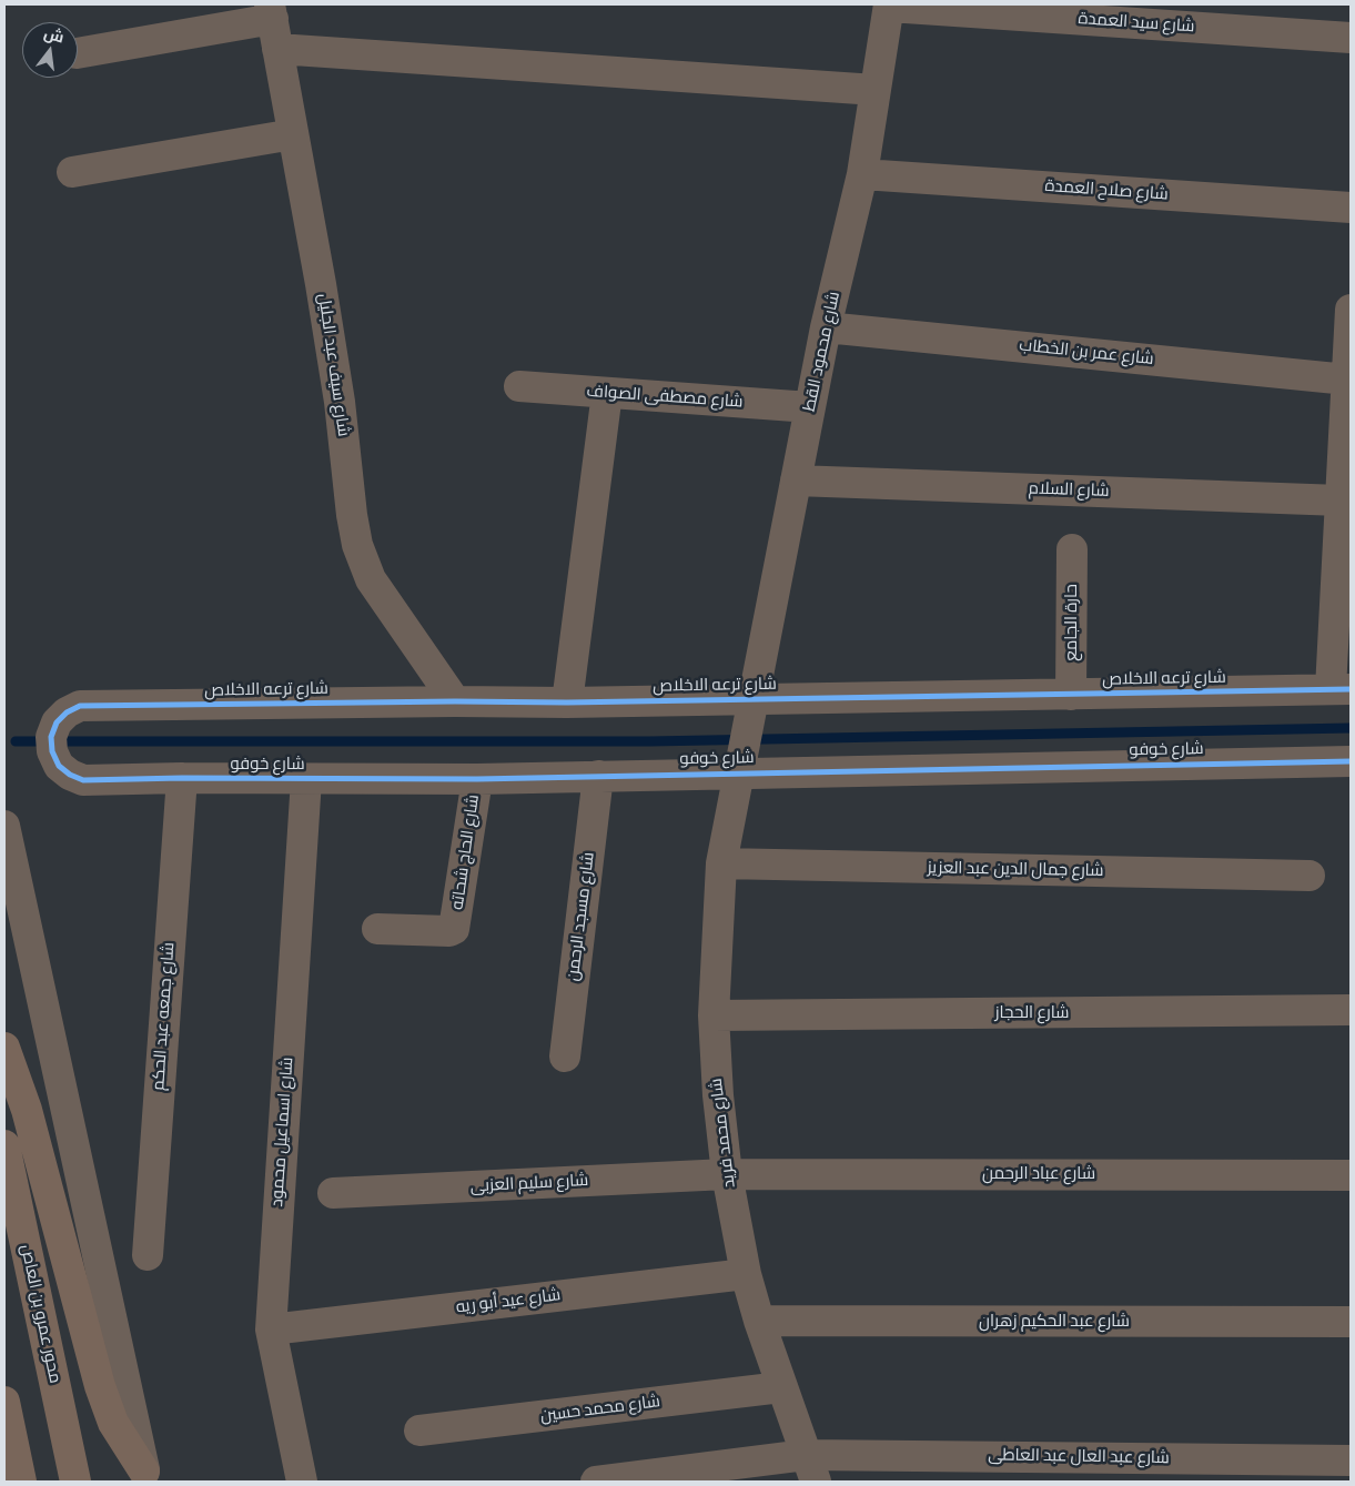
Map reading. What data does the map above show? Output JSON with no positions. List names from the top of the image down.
{
  "streets": {
    "main road": ["محور عمرو بن العاص"],
    "street": [
      "شارع سيد العمدة",
      "شارع صلاح العمدة",
      "شارع محمود القط",
      "شارع عمر بن الخطاب",
      "شارع سيف عبد الجليل",
      "شارع مصطفى الصواف",
      "شارع السلام",
      "حارة الجامع",
      "شارع ترعه الاخلاص",
      "شارع خوفو",
      "شارع الحاج شحاته",
      "شارع جمال الدين عبد العزيز",
      "شارع مسجد الرحمن",
      "شارع الحجاز",
      "شارع جمعه عبد الحكم",
      "شارع اسماعيل محمود",
      "شارع محمد فريد",
      "شارع عباد الرحمن",
      "شارع سليم العزبى",
      "شارع عيد أبو ريه",
      "شارع عبد الحكيم زهران",
      "شارع محمد حسين",
      "شارع عبد العال عبد العاطى"
    ]
  },
  "crossings": [
    ["شارع سيد العمدة", "شارع محمود القط"],
    ["شارع صلاح العمدة", "شارع محمود القط"],
    ["شارع محمود القط", "شارع عمر بن الخطاب"],
    ["شارع محمود القط", "شارع مصطفى الصواف"],
    ["شارع محمود القط", "شارع السلام"],
    ["شارع محمود القط", "شارع ترعه الاخلاص"],
    ["شارع محمود القط", "شارع خوفو"],
    ["شارع محمود القط", "شارع محمد فريد"],
    ["شارع سيف عبد الجليل", "شارع ترعه الاخلاص"],
    ["حارة الجامع", "شارع ترعه الاخلاص"],
    ["شارع ترعه الاخلاص", "شارع خوفو"],
    ["شارع خوفو", "شارع الحاج شحاته"],
    ["شارع خوفو", "شارع مسجد الرحمن"],
    ["شارع خوفو", "شارع جمعه عبد الحكم"],
    ["شارع خوفو", "شارع اسماعيل محمود"],
    ["شارع خوفو", "شارع محمد فريد"],
    ["شارع جمال الدين عبد العزيز", "شارع محمد فريد"],
    ["شارع الحجاز", "شارع محمد فريد"],
    ["شارع اسماعيل محمود", "شارع عيد أبو ريه"],
    ["شارع محمد فريد", "شارع عباد الرحمن"],
    ["شارع محمد فريد", "شارع سليم العزبى"],
    ["شارع محمد فريد", "شارع عيد أبو ريه"],
    ["شارع محمد فريد", "شارع عبد الحكيم زهران"],
    ["شارع محمد فريد", "شارع محمد حسين"],
    ["شارع محمد فريد", "شارع عبد العال عبد العاطى"],
    ["شارع عباد الرحمن", "شارع سليم العزبى"]
  ],
  "north": "top"
}
